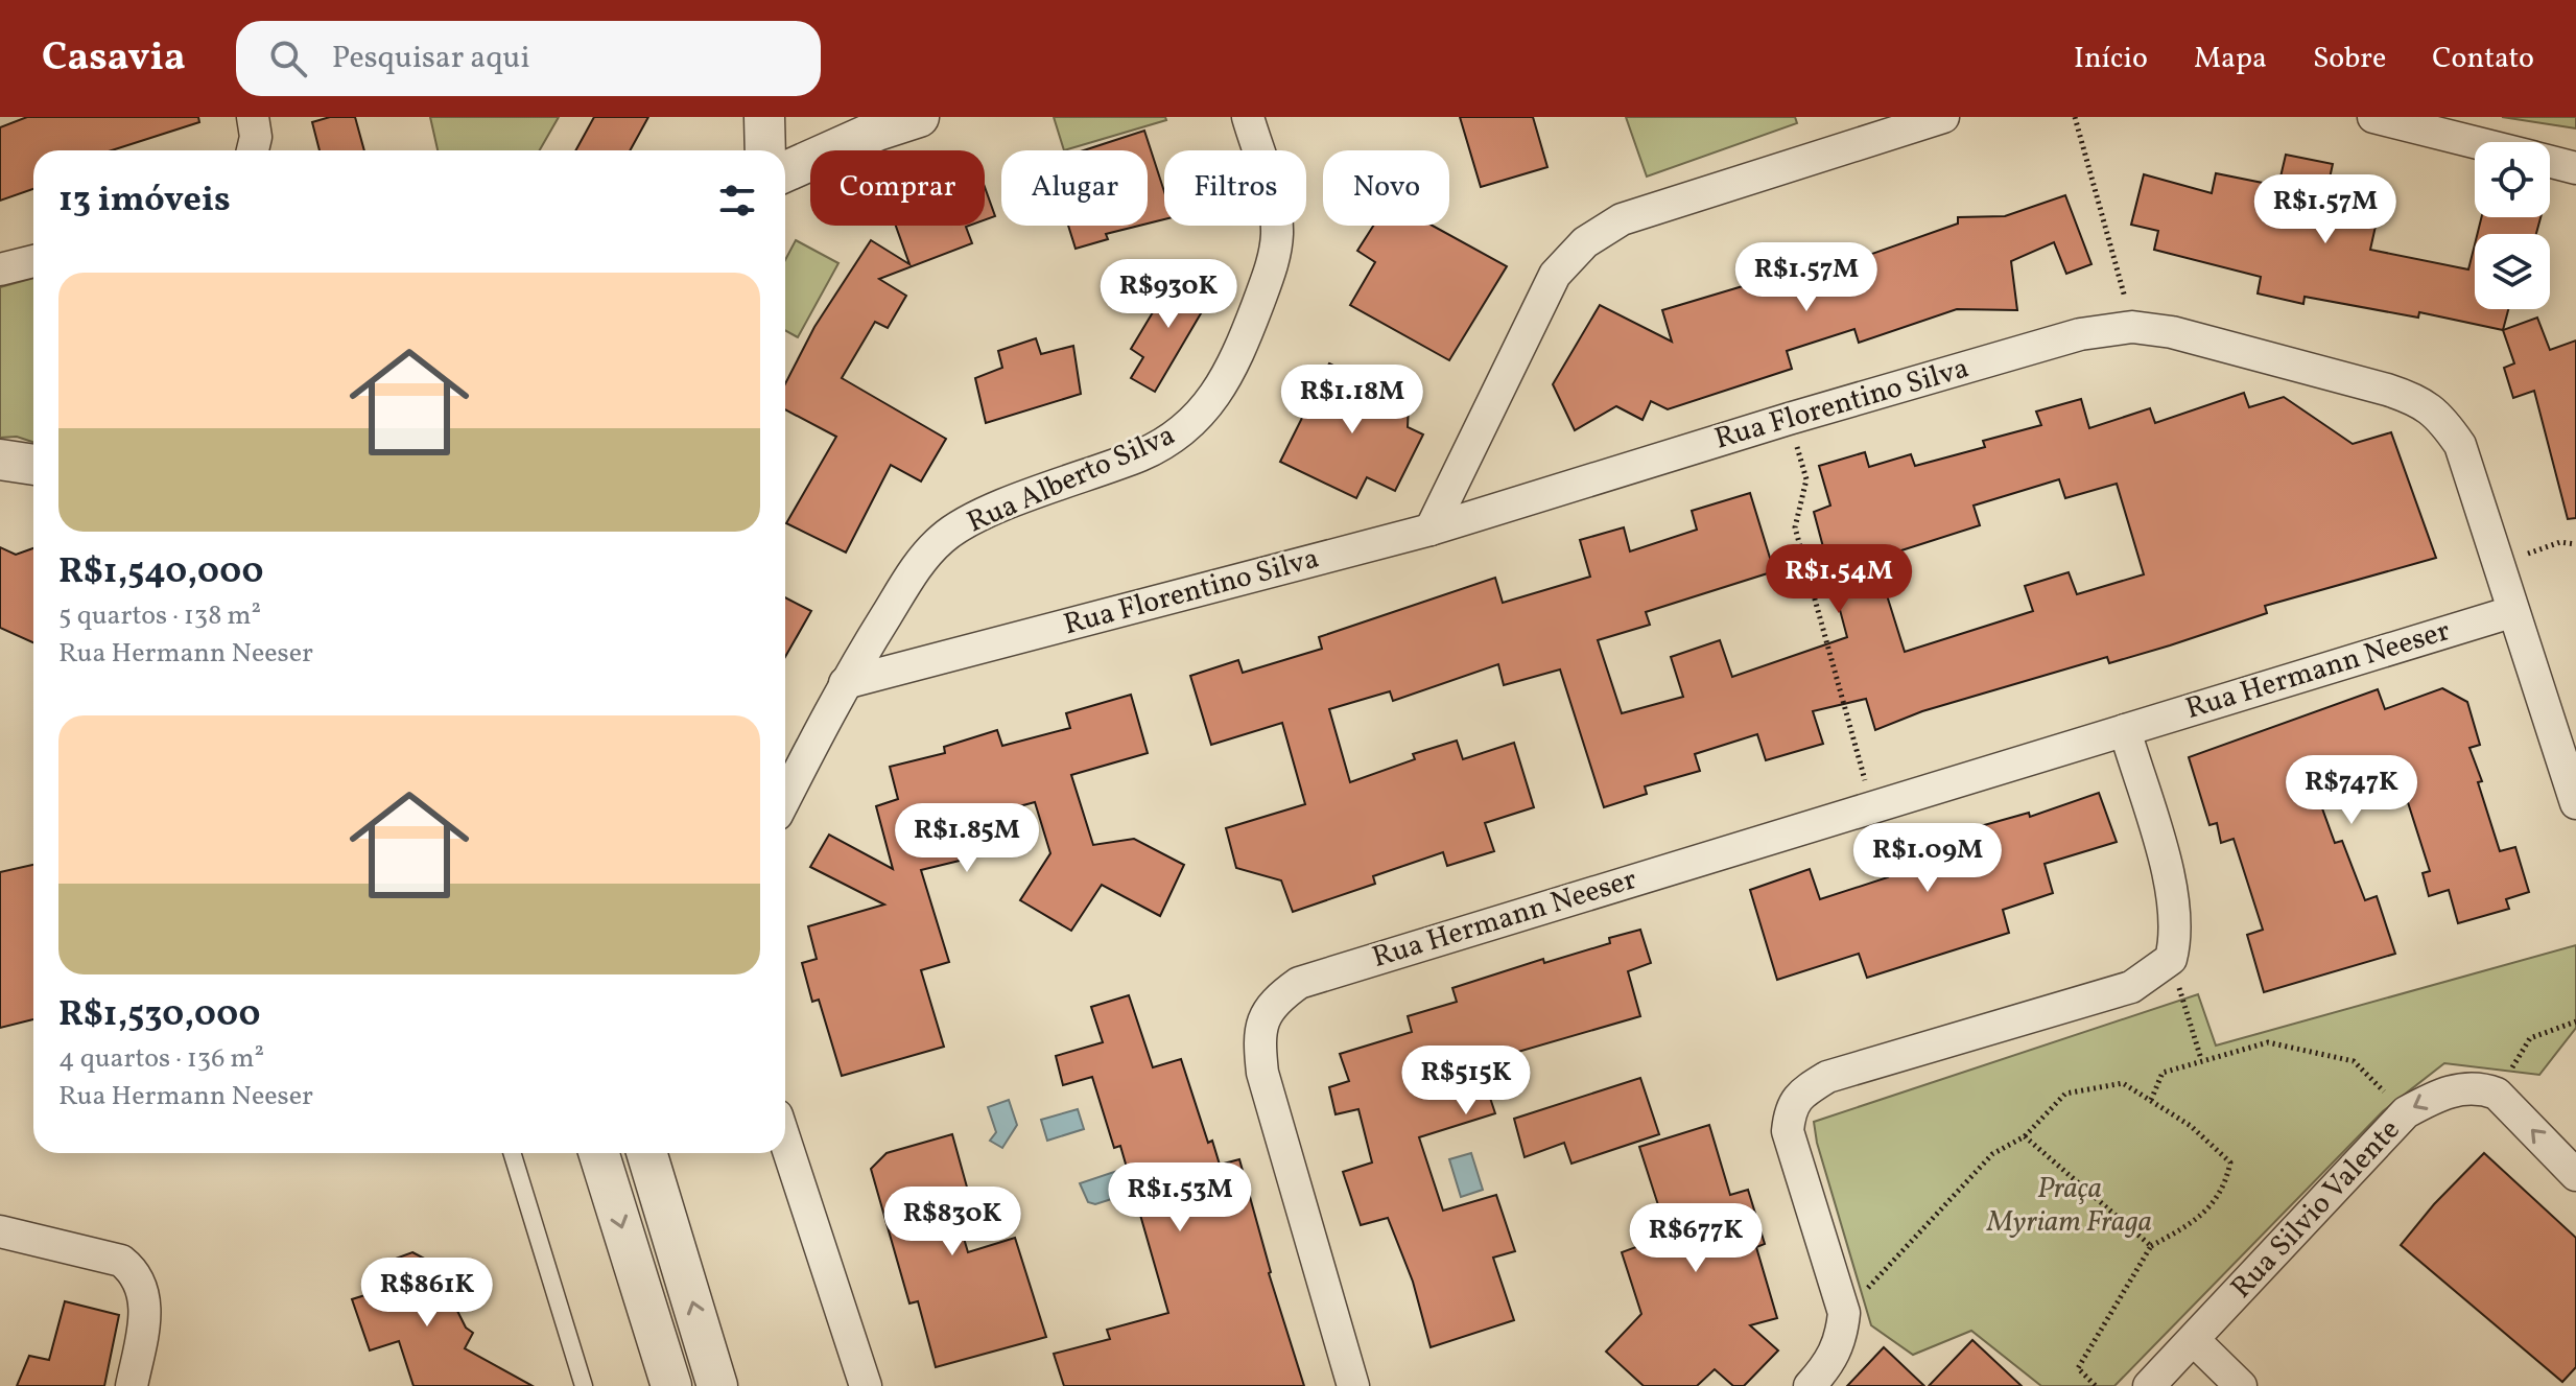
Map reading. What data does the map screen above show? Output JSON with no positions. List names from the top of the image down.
{
  "streets": {
    "street": [
      "Rua Florentino Silva",
      "Rua Alberto Silva",
      "Rua Hermann Neeser",
      "Rua Silvio Valente"
    ]
  },
  "crossings": [
    ["Rua Florentino Silva", "Rua Alberto Silva"],
    ["Rua Florentino Silva", "Rua Hermann Neeser"]
  ],
  "parks": ["Praça Myriam Fraga"],
  "page": {
    "header": "Casavia",
    "search": "Pesquisar aqui",
    "nav": [
      "Início",
      "Mapa",
      "Sobre",
      "Contato"
    ],
    "chip": [
      "Comprar",
      "Alugar",
      "Filtros",
      "Novo"
    ],
    "heading": "13 imóveis",
    "price": [
      "R$1.57M",
      "R$1.57M",
      "R$930K",
      "R$1.18M",
      "R$1.54M",
      "R$747K",
      "R$1.85M",
      "R$1.09M",
      "R$515K",
      "R$1.53M",
      "R$830K",
      "R$677K",
      "R$861K"
    ],
    "list": [
      {
        "name": "R$1,540,000",
        "note": "5 quartos · 138 m² · Rua Hermann Neeser"
      },
      {
        "name": "R$1,530,000",
        "note": "4 quartos · 136 m² · Rua Hermann Neeser"
      }
    ]
  }
}
